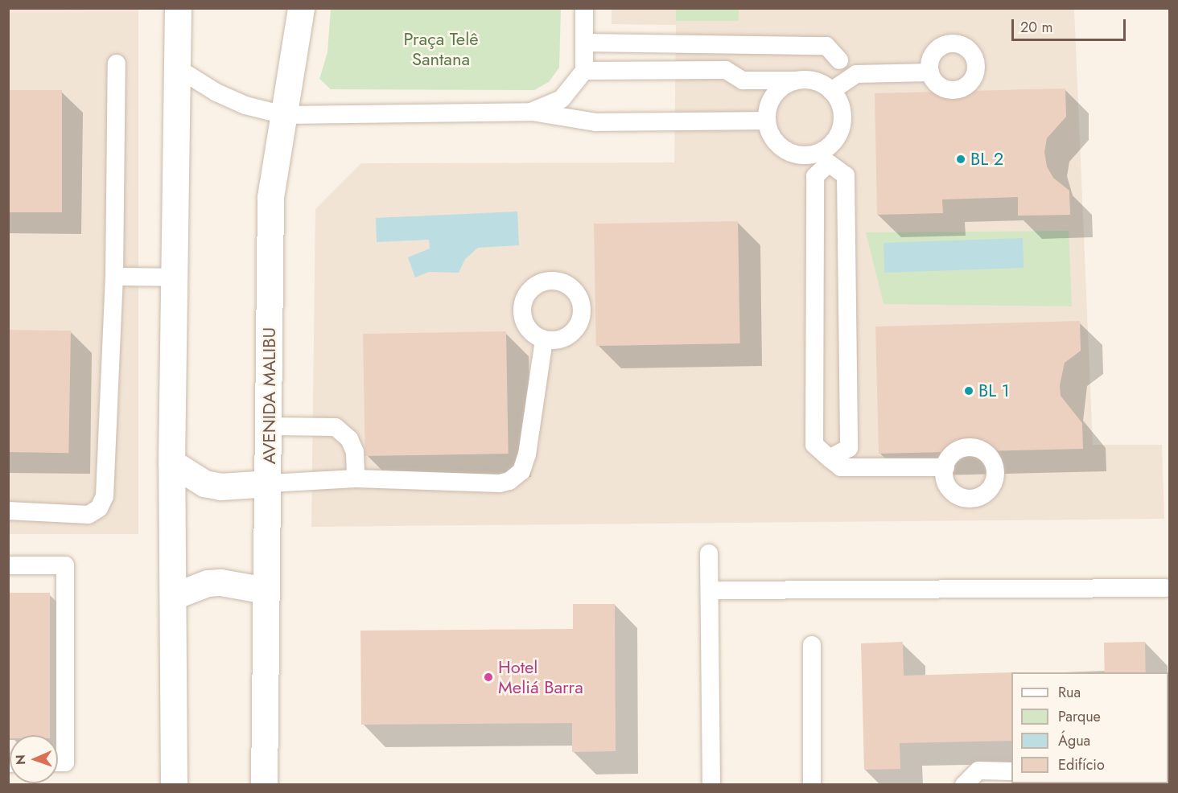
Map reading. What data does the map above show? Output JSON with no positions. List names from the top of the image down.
{
  "streets": {
    "street": ["AVENIDA MALIBU"]
  },
  "parks": ["Praça Telê Santana"],
  "places": ["BL 2", "BL 1", "Hotel Meliá Barra"],
  "legend": [
    "Rua",
    "Parque",
    "Água",
    "Edifício"
  ],
  "scale_bar": "20 m",
  "north": "left"
}
